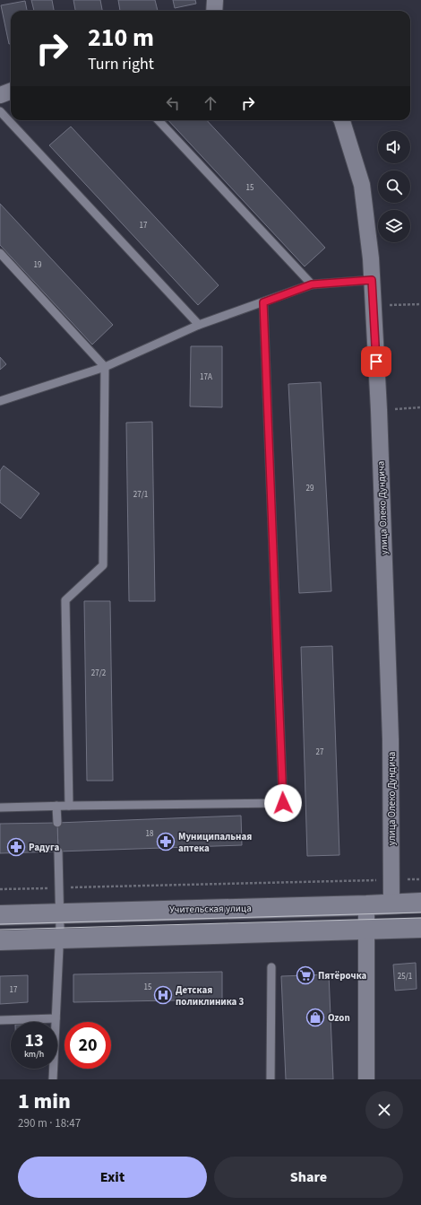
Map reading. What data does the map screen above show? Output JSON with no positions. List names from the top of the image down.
{
  "streets": {
    "main road": ["Учительская улица"],
    "street": ["улица Олеко Дундича"]
  },
  "crossings": [
    ["улица Олеко Дундича", "Учительская улица"]
  ],
  "places": {
    "pharmacy": ["Муниципальная аптека", "Радуга"],
    "supermarket": ["Пятёрочка"],
    "hospital": ["Детская поликлиника 3"],
    "shop": ["Ozon"]
  },
  "house_numbers": [
    "15",
    "17",
    "19",
    "17А",
    "29",
    "27/1",
    "27/2",
    "27",
    "18",
    "25/1",
    "15",
    "17"
  ],
  "page": {
    "turn": ["210 m", "Turn right"],
    "speed": "13 km/h",
    "limit": "20",
    "heading": ["1 min", "290 m · 18:47"],
    "buttons": ["Exit", "Share"]
  }
}
